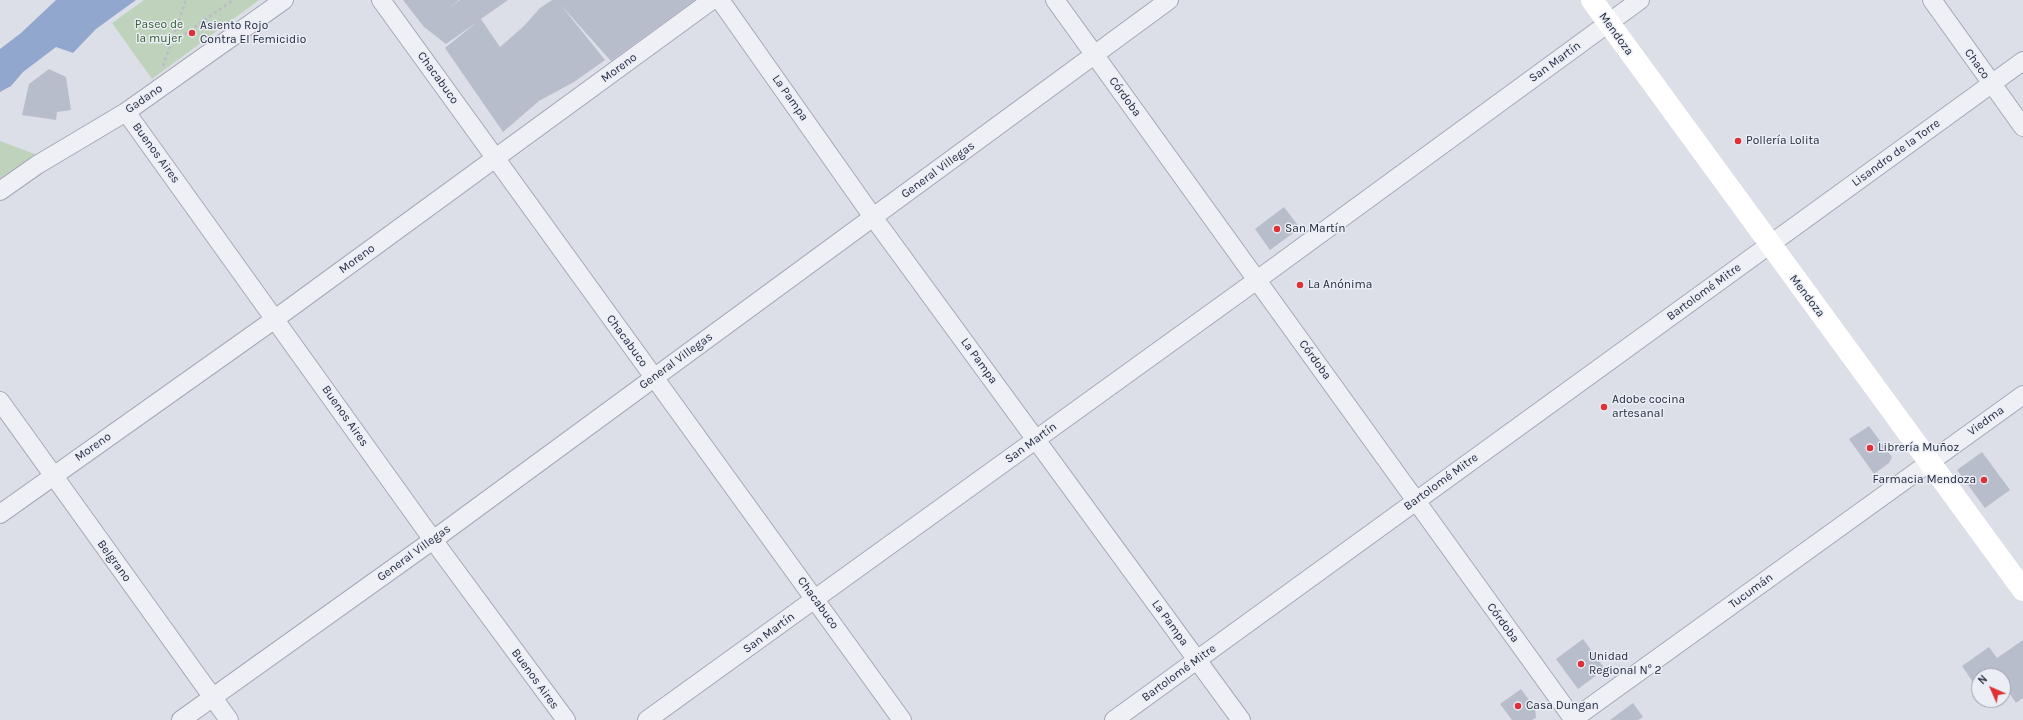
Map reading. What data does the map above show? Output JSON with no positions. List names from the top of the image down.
{
  "streets": {
    "main road": ["Mendoza"],
    "street": [
      "San Martín",
      "Chaco",
      "Moreno",
      "Chacabuco",
      "Córdoba",
      "La Pampa",
      "Gadano",
      "Buenos Aires",
      "Lisandro de la Torre",
      "General Villegas",
      "Bartolomé Mitre",
      "Viedma",
      "Belgrano",
      "Tucumán"
    ]
  },
  "crossings": [
    ["Mendoza", "San Martín"],
    ["Mendoza", "Lisandro de la Torre"],
    ["Mendoza", "Bartolomé Mitre"],
    ["Mendoza", "Viedma"],
    ["Mendoza", "Tucumán"],
    ["San Martín", "Chacabuco"],
    ["San Martín", "Córdoba"],
    ["San Martín", "La Pampa"],
    ["Chaco", "Lisandro de la Torre"],
    ["Moreno", "Chacabuco"],
    ["Moreno", "Buenos Aires"],
    ["Moreno", "Belgrano"],
    ["Chacabuco", "General Villegas"],
    ["Córdoba", "General Villegas"],
    ["Córdoba", "Bartolomé Mitre"],
    ["Córdoba", "Tucumán"],
    ["La Pampa", "General Villegas"],
    ["La Pampa", "Bartolomé Mitre"],
    ["Gadano", "Buenos Aires"],
    ["Buenos Aires", "General Villegas"],
    ["Lisandro de la Torre", "Bartolomé Mitre"],
    ["General Villegas", "Belgrano"],
    ["Viedma", "Tucumán"]
  ],
  "parks": ["Paseo de la mujer"],
  "places": [
    "Asiento Rojo Contra El Femicidio",
    "Pollería Lolita",
    "San Martín",
    "La Anónima",
    "Adobe cocina artesanal",
    "Librería Muñoz",
    "Farmacia Mendoza",
    "Unidad Regional N° 2",
    "Casa Dungan"
  ],
  "north": "top left"
}
